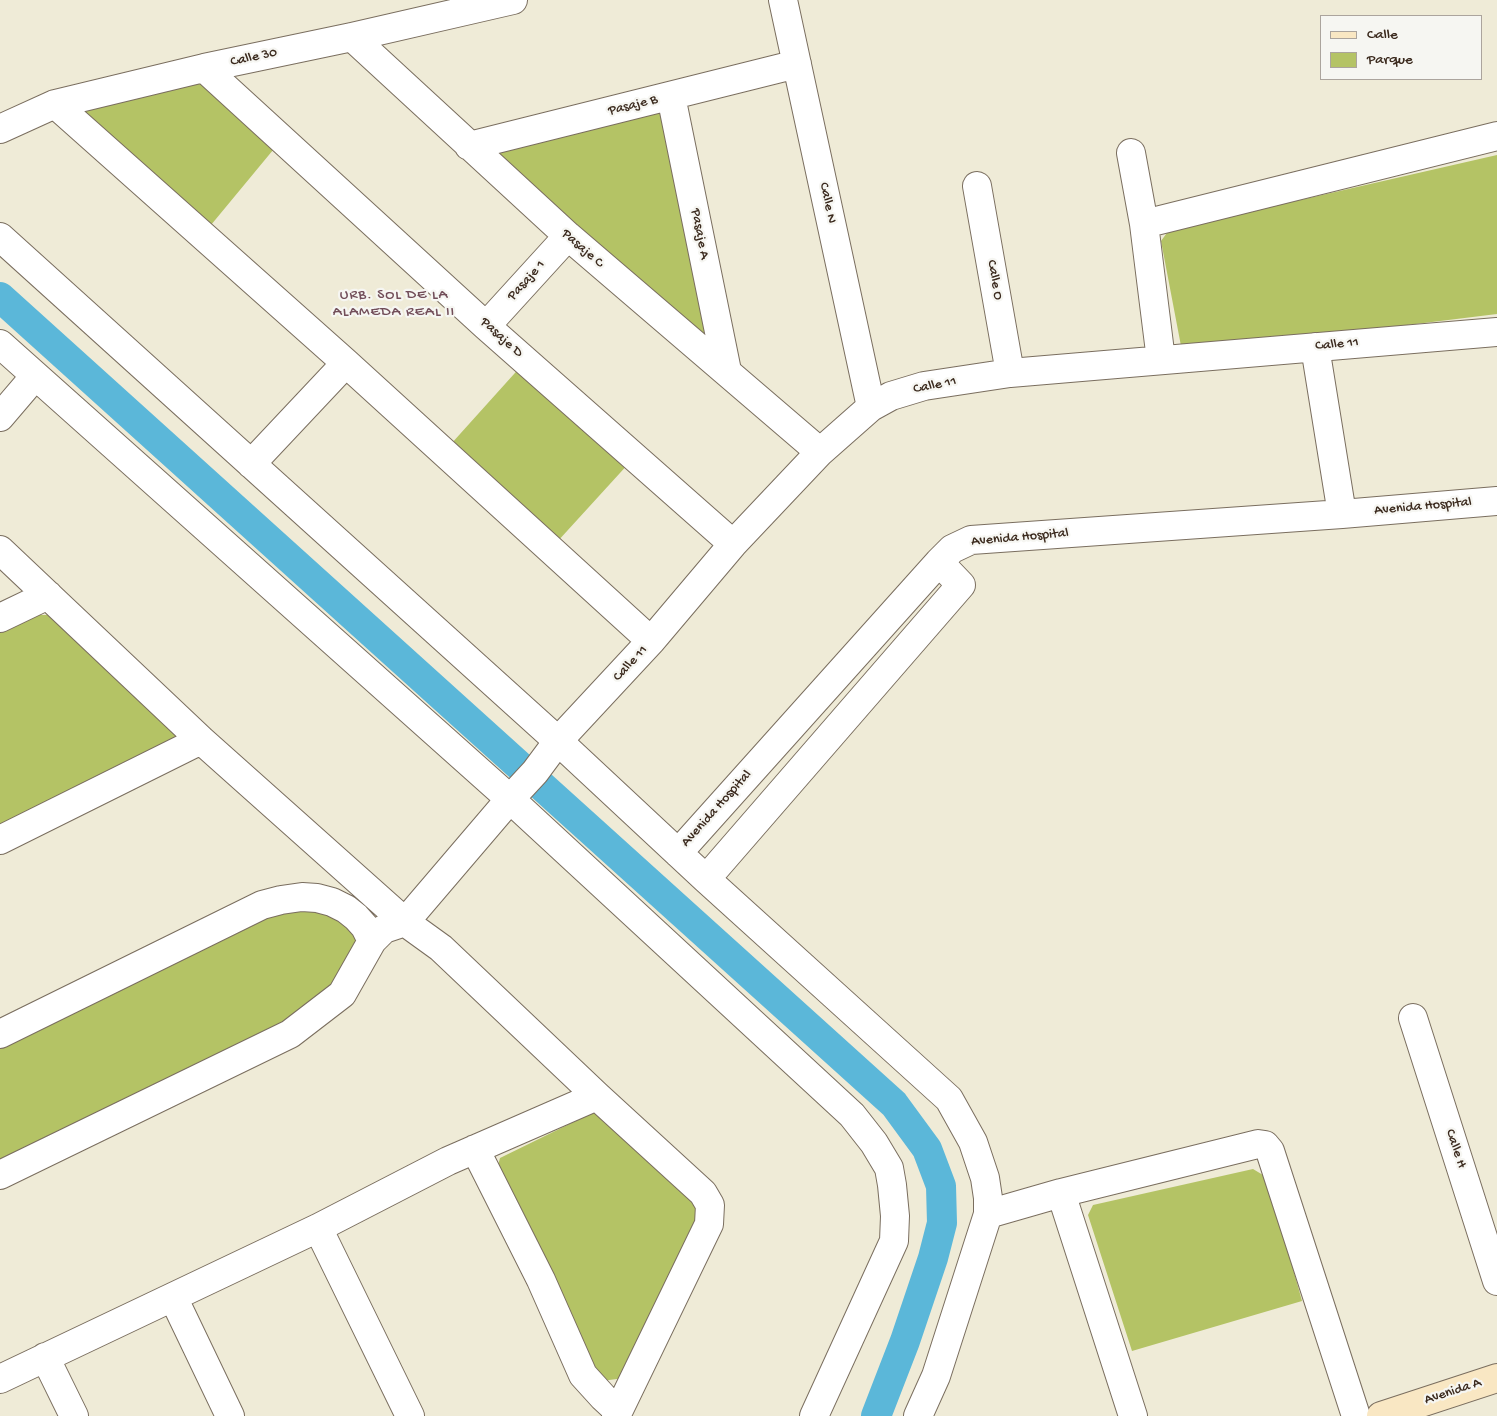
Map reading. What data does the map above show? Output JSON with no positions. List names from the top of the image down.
{
  "streets": {
    "street": [
      "Calle 30",
      "Pasaje B",
      "Calle N",
      "Pasaje A",
      "Pasaje C",
      "Calle O",
      "Pasaje 1",
      "Pasaje D",
      "Calle 11",
      "Avenida Hospital",
      "Calle H",
      "Avenida A"
    ]
  },
  "crossings": [
    ["Calle 30", "Pasaje C"],
    ["Calle 30", "Pasaje D"],
    ["Pasaje B", "Calle N"],
    ["Pasaje B", "Pasaje A"],
    ["Pasaje B", "Pasaje C"],
    ["Calle N", "Calle 11"],
    ["Pasaje A", "Pasaje C"],
    ["Pasaje C", "Pasaje 1"],
    ["Pasaje C", "Calle 11"],
    ["Calle O", "Calle 11"],
    ["Pasaje 1", "Pasaje D"],
    ["Pasaje D", "Calle 11"]
  ],
  "districts": ["URB. SOL DE LA ALAMEDA REAL II"],
  "legend": ["Calle", "Parque"]
}
